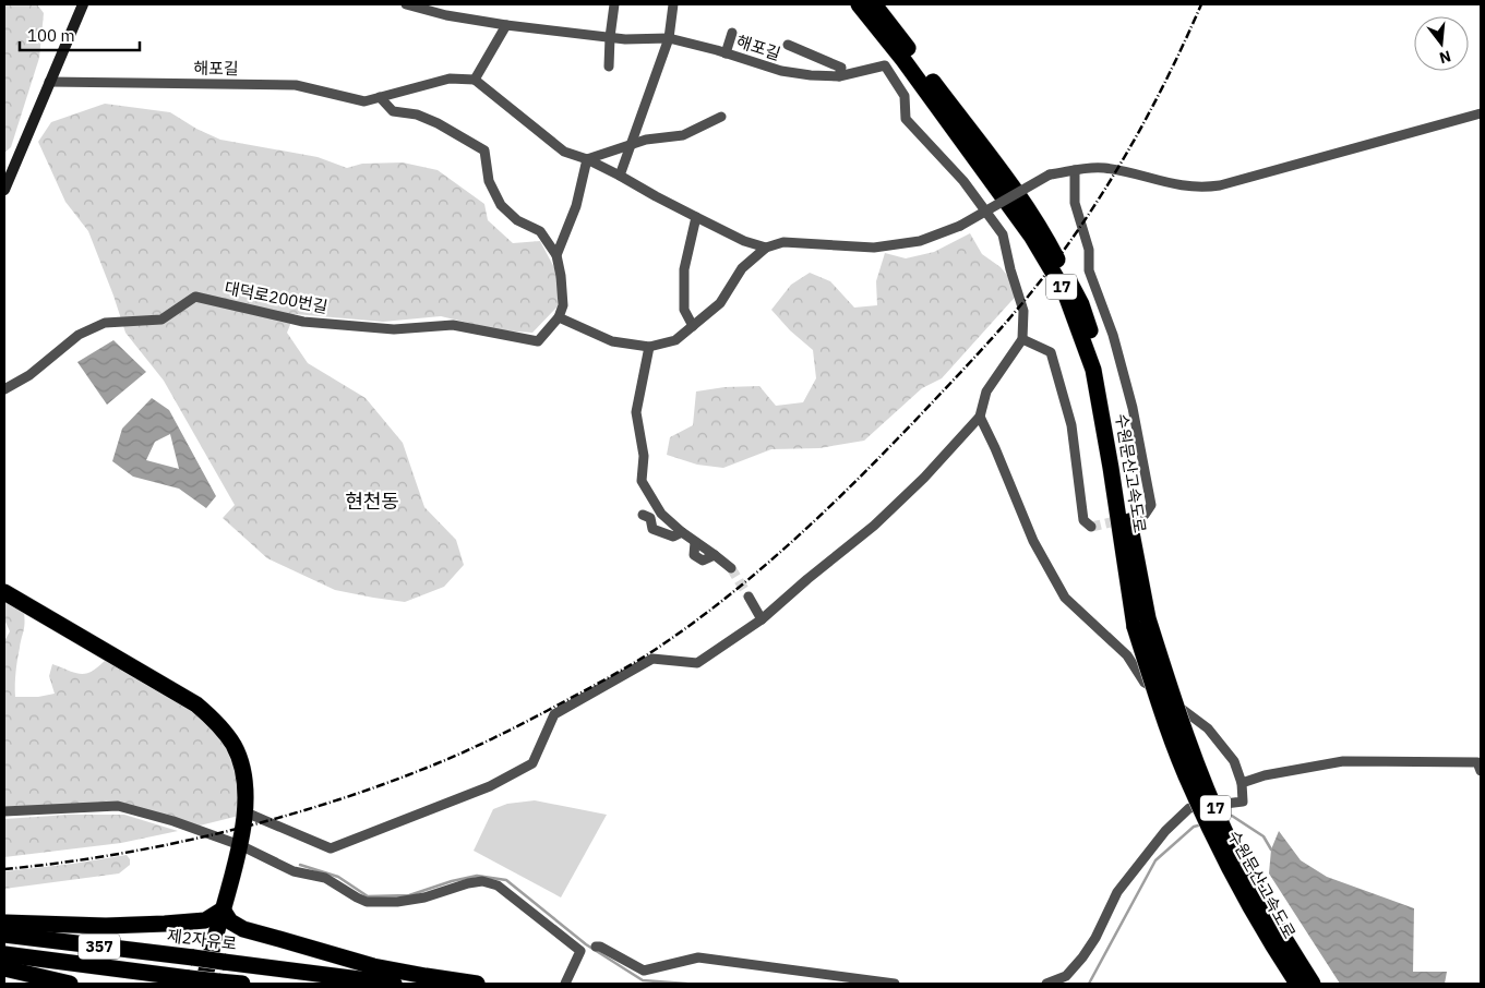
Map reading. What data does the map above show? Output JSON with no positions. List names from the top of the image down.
{
  "streets": {
    "highway": [
      "17",
      "수원문산고속도로",
      "제2자유로",
      "357"
    ],
    "street": ["해포길", "대덕로200번길"]
  },
  "districts": ["현천동"],
  "scale_bar": "100 m",
  "north": "bottom"
}
